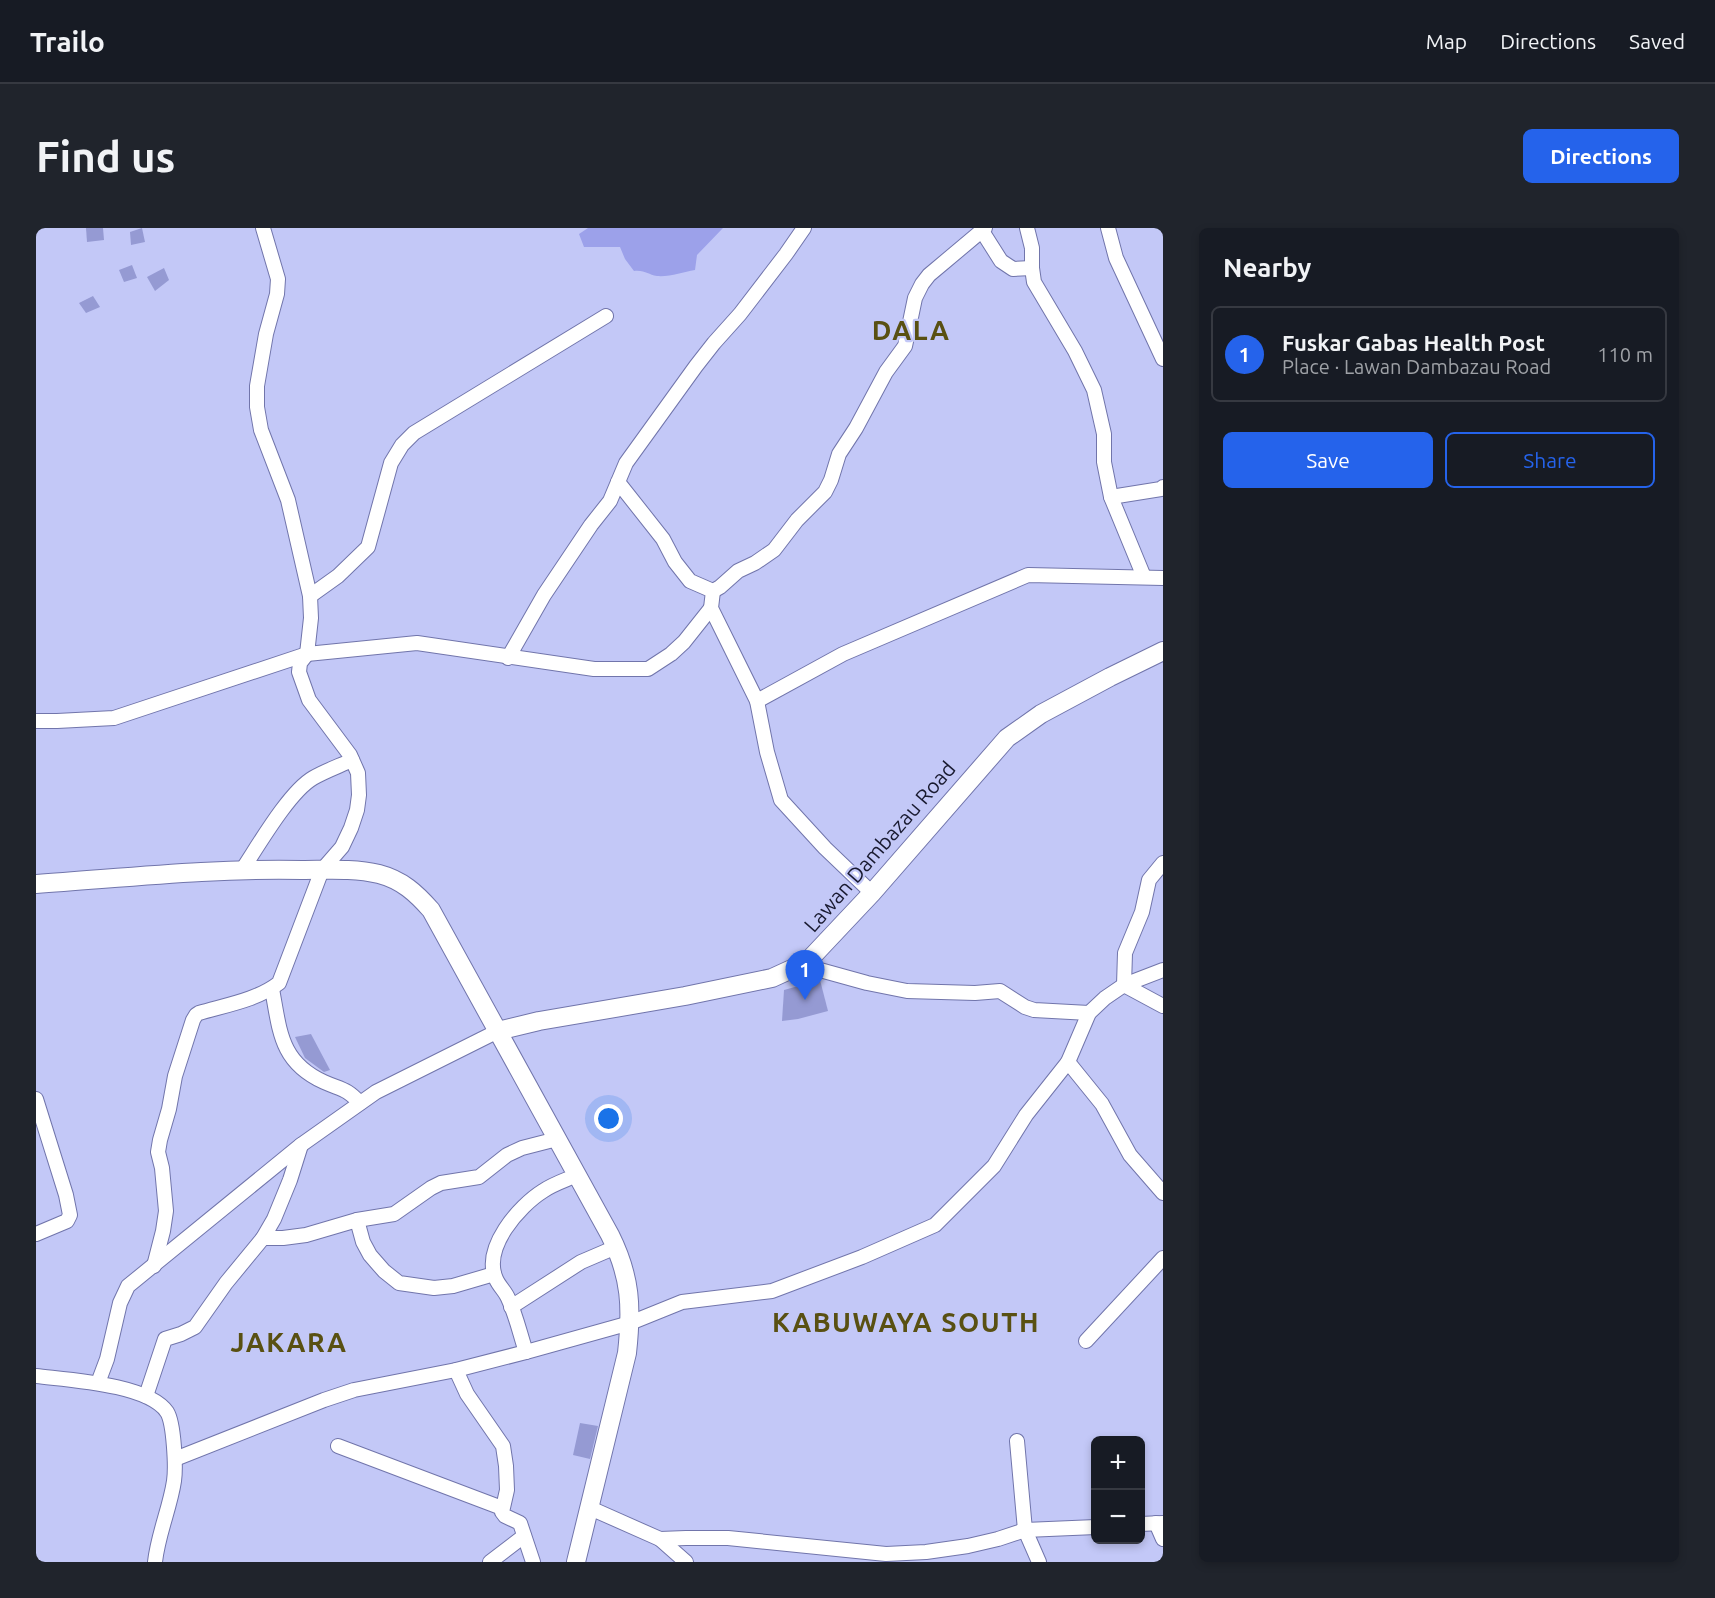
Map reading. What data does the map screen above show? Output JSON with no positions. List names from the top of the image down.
{
  "streets": {
    "main road": ["Lawan Dambazau Road"]
  },
  "districts": ["DALA", "KABUWAYA SOUTH", "JAKARA"],
  "page": {
    "header": "Trailo",
    "nav": ["Map", "Directions", "Saved"],
    "buttons": [
      "Directions",
      ["Save", "Share"]
    ],
    "title": "Find us",
    "heading": "Nearby",
    "list": [
      {
        "mark": "1",
        "name": "Fuskar Gabas Health Post",
        "note": "Place · Lawan Dambazau Road",
        "value": "110 m"
      }
    ],
    "pins": "1",
    "map_buttons": ["+", "−"]
  }
}
